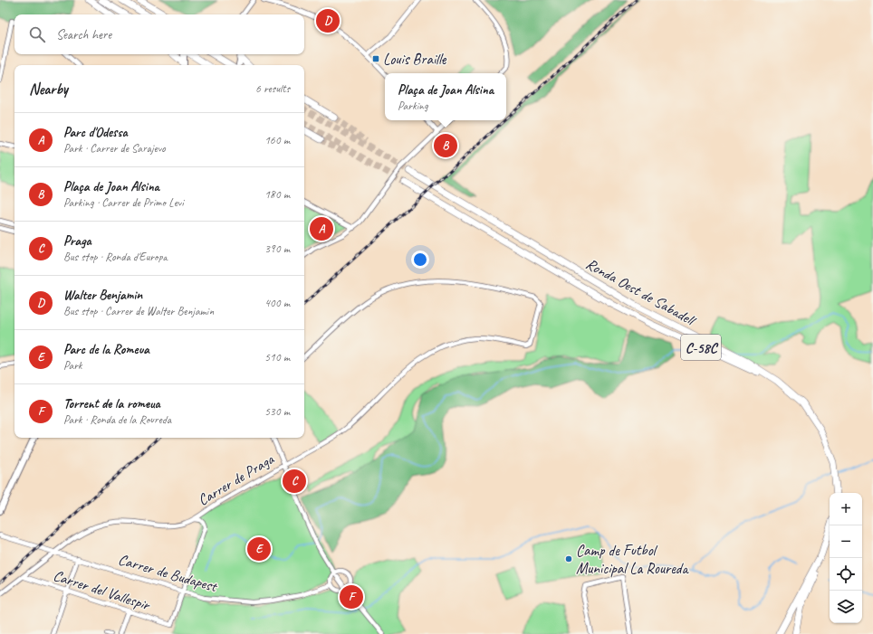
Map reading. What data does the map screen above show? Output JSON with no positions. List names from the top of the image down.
{
  "streets": {
    "highway": ["Ronda Oest de Sabadell", "C-58C"],
    "street": ["Carrer de Praga", "Carrer de Budapest", "Carrer del Vallespir"]
  },
  "crossings": [
    ["Carrer de Praga", "Carrer de Budapest"],
    ["Carrer de Praga", "Carrer del Vallespir"],
    ["Carrer de Budapest", "Carrer del Vallespir"]
  ],
  "places": {
    "transit": ["Louis Braille"],
    "other": ["Camp de Futbol Municipal La Roureda"]
  },
  "page": {
    "pins": [
      "D",
      "B",
      "A",
      "C",
      "E",
      "F"
    ],
    "search": "Search here",
    "heading": ["Nearby", "6 results"],
    "popup": ["Plaça de Joan Alsina", "Parking"],
    "list": [
      {
        "mark": "A",
        "name": "Parc d'Odessa",
        "note": "Park · Carrer de Sarajevo",
        "value": "160 m"
      },
      {
        "mark": "B",
        "name": "Plaça de Joan Alsina",
        "note": "Parking · Carrer de Primo Levi",
        "value": "180 m"
      },
      {
        "mark": "C",
        "name": "Praga",
        "note": "Bus stop · Ronda d'Europa",
        "value": "390 m"
      },
      {
        "mark": "D",
        "name": "Walter Benjamin",
        "note": "Bus stop · Carrer de Walter Benjamin",
        "value": "400 m"
      },
      {
        "mark": "E",
        "name": "Parc de la Romeua",
        "note": "Park",
        "value": "510 m"
      },
      {
        "mark": "F",
        "name": "Torrent de la romeua",
        "note": "Park · Ronda de la Roureda",
        "value": "530 m"
      }
    ],
    "map_buttons": ["+", "−"]
  }
}
